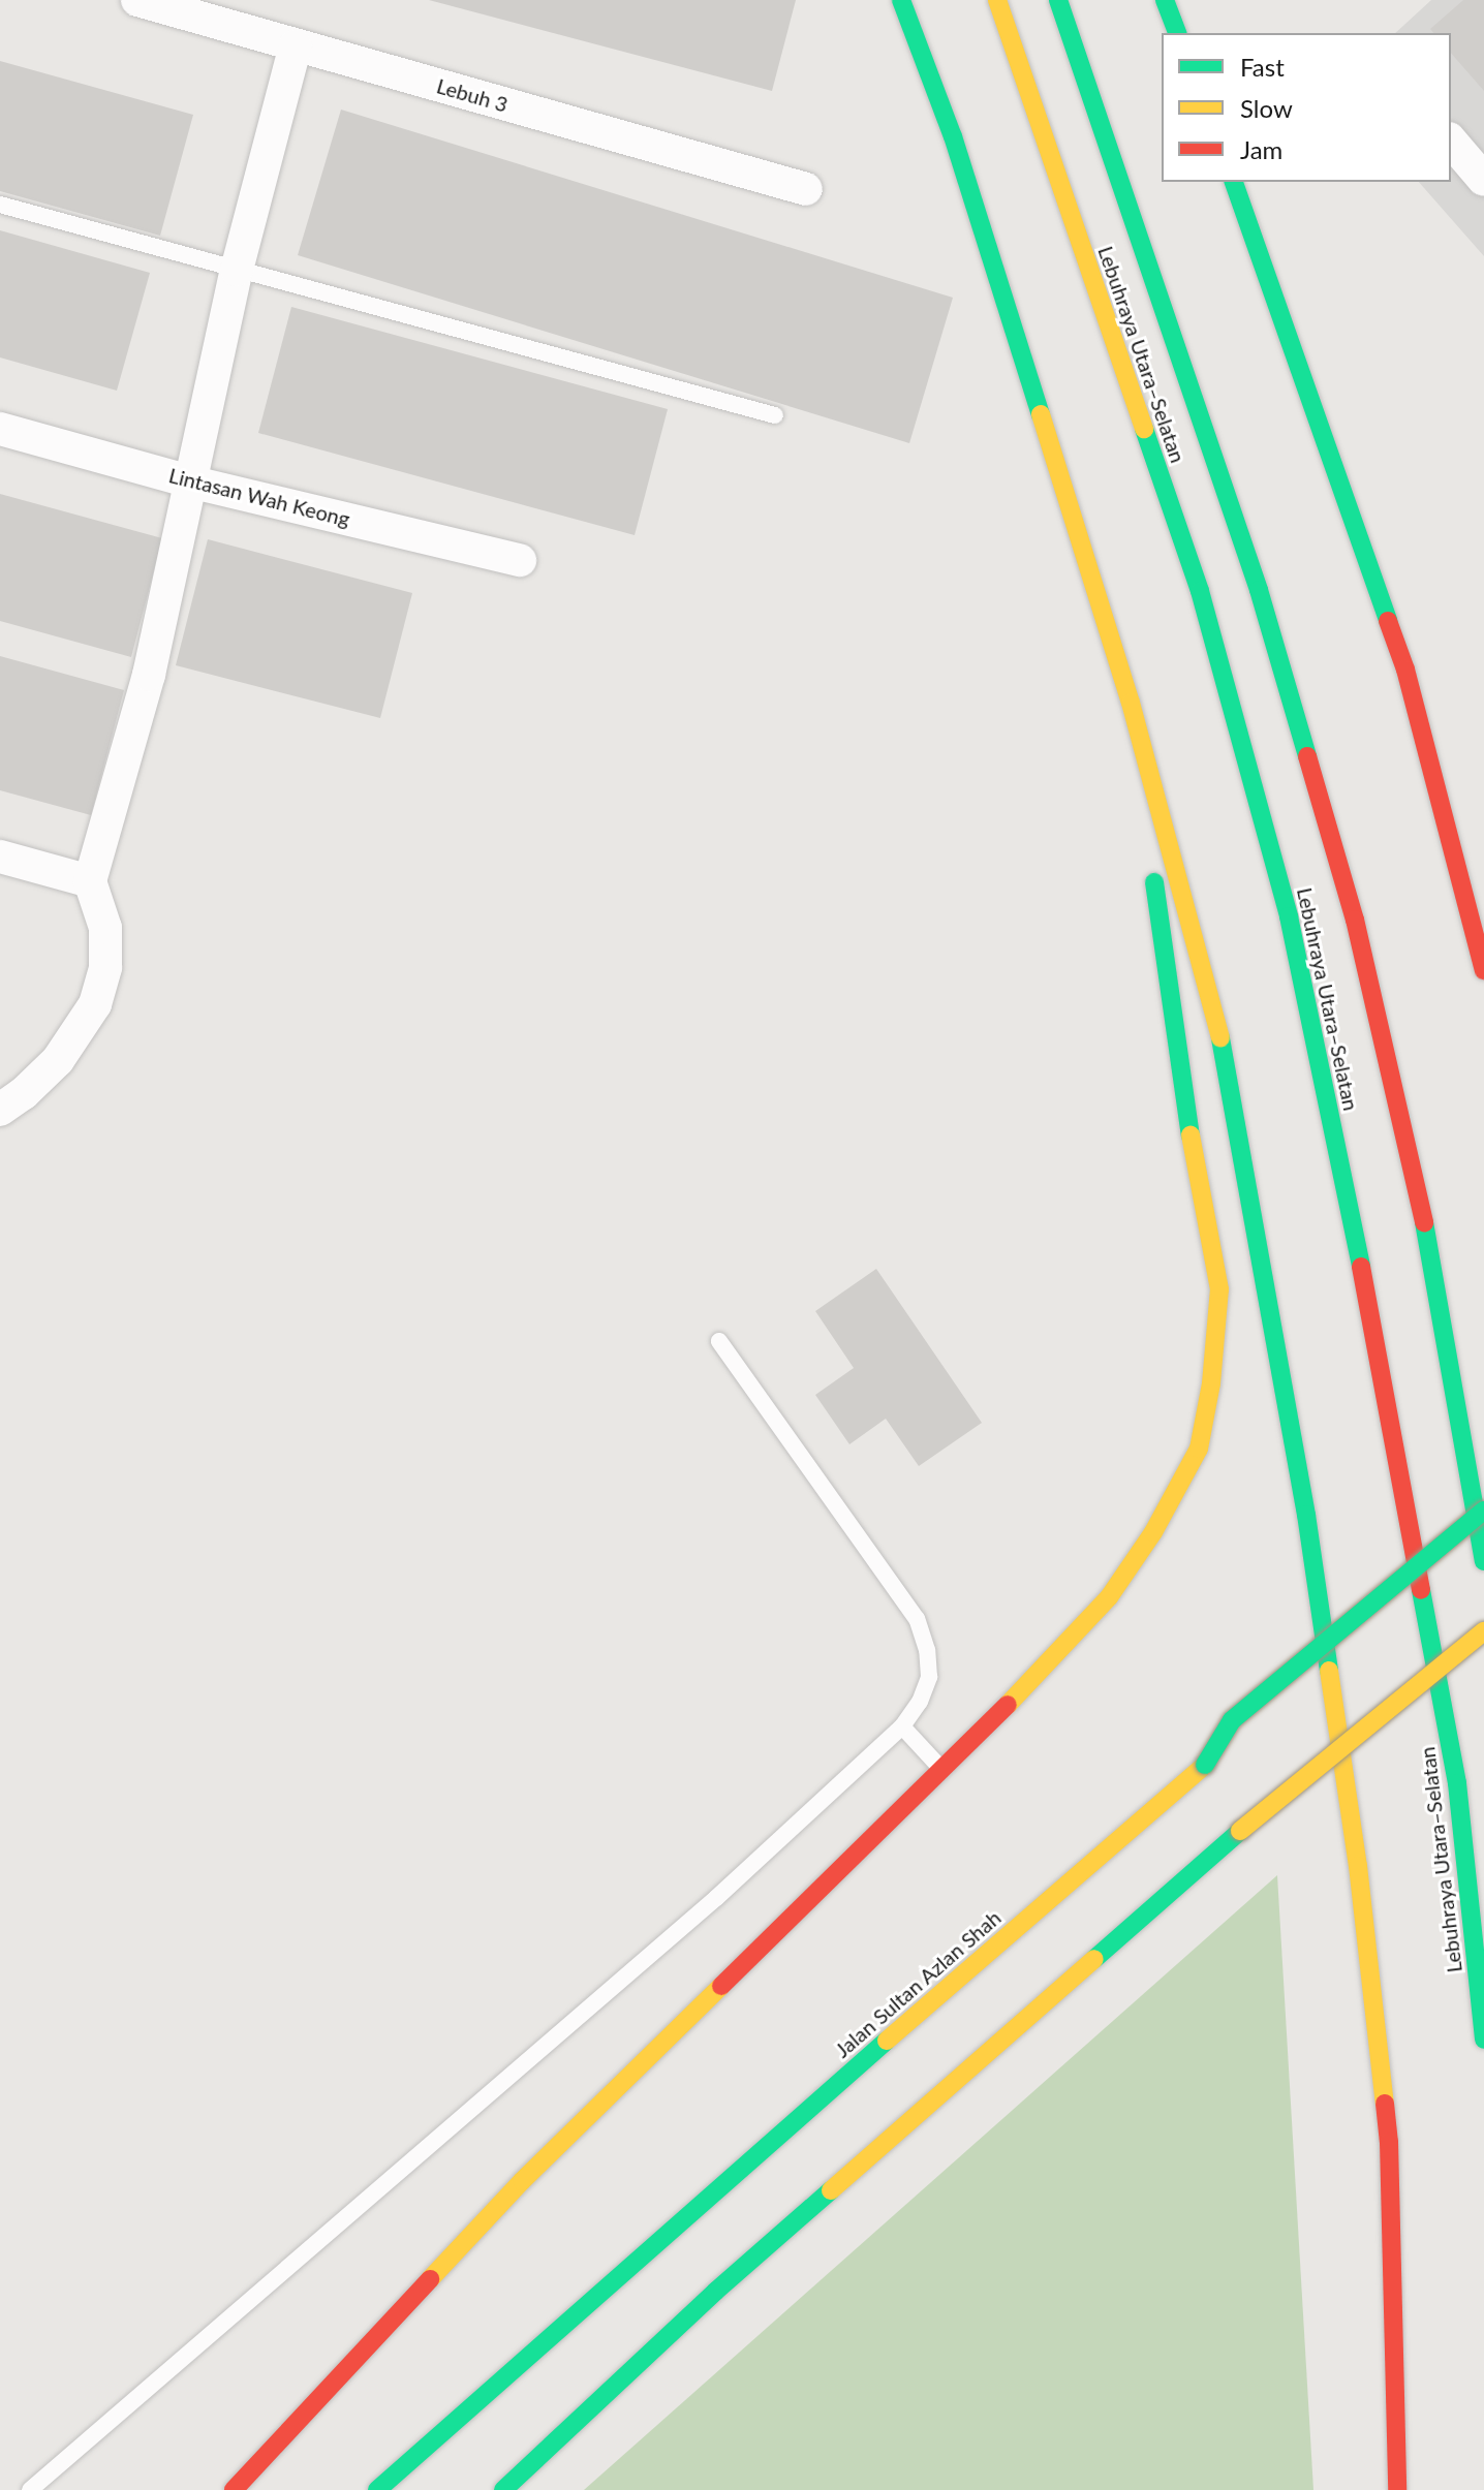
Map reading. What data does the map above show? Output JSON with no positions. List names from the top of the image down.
{
  "streets": {
    "main road": ["Lebuhraya Utara–Selatan", "Jalan Sultan Azlan Shah"],
    "street": ["Lebuh 3", "Lintasan Wah Keong"]
  },
  "legend": ["Fast", "Slow", "Jam"]
}
